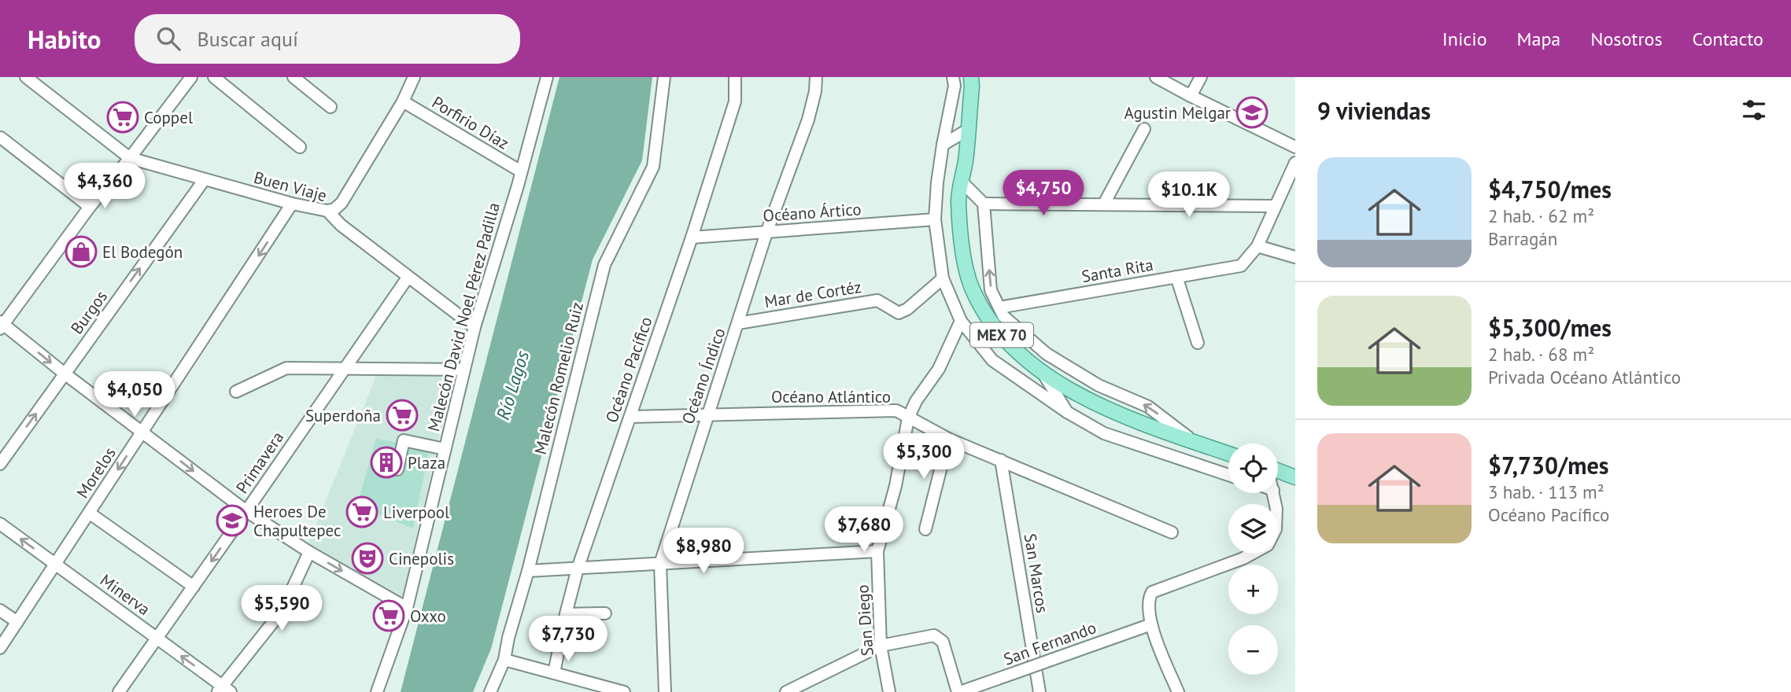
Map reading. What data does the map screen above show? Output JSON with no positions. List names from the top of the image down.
{
  "streets": {
    "main road": ["MEX 70"],
    "street": [
      "Porfirio Díaz",
      "Buen Viaje",
      "Océano Ártico",
      "Santa Rita",
      "Mar de Cortéz",
      "Burgos",
      "Malecón David Noel Pérez Padilla",
      "Océano Pacífico",
      "Océano Índico",
      "Malecón Romelio Ruiz",
      "Océano Atlántico",
      "Primavera",
      "Morelos",
      "San Marcos",
      "Minerva",
      "San Diego",
      "San Fernando"
    ]
  },
  "crossings": [
    ["Porfirio Díaz", "Malecón David Noel Pérez Padilla"],
    ["Buen Viaje", "Burgos"],
    ["Buen Viaje", "Malecón David Noel Pérez Padilla"],
    ["Buen Viaje", "Primavera"],
    ["Buen Viaje", "Morelos"],
    ["Océano Ártico", "Océano Pacífico"],
    ["Océano Ártico", "Océano Índico"],
    ["Mar de Cortéz", "Océano Índico"],
    ["Océano Pacífico", "Océano Atlántico"],
    ["Océano Índico", "Océano Atlántico"],
    ["Océano Atlántico", "San Marcos"],
    ["Océano Atlántico", "San Diego"],
    ["Primavera", "Minerva"],
    ["Morelos", "Minerva"]
  ],
  "one_way": ["Morelos", "Minerva"],
  "water": ["Río Lagos"],
  "places": {
    "school or university": ["Agustin Melgar", "Heroes De Chapultepec"],
    "supermarket": [
      "Coppel",
      "Superdoña",
      "Liverpool",
      "Oxxo"
    ],
    "shop": ["El Bodegón"],
    "building": ["Plaza"],
    "theatre": ["Cinepolis"]
  },
  "page": {
    "header": "Habito",
    "search": "Buscar aquí",
    "nav": [
      "Inicio",
      "Mapa",
      "Nosotros",
      "Contacto"
    ],
    "heading": "9 viviendas",
    "list": [
      {
        "name": "$4,750/mes",
        "note": "2 hab. · 62 m² · Barragán"
      },
      {
        "name": "$5,300/mes",
        "note": "2 hab. · 68 m² · Privada Océano Atlántico"
      },
      {
        "name": "$7,730/mes",
        "note": "3 hab. · 113 m² · Océano Pacífico"
      }
    ],
    "price": [
      "$4,360",
      "$4,750",
      "$10.1K",
      "$4,050",
      "$5,300",
      "$7,680",
      "$8,980",
      "$5,590",
      "$7,730"
    ],
    "map_buttons": ["+", "−"]
  }
}
